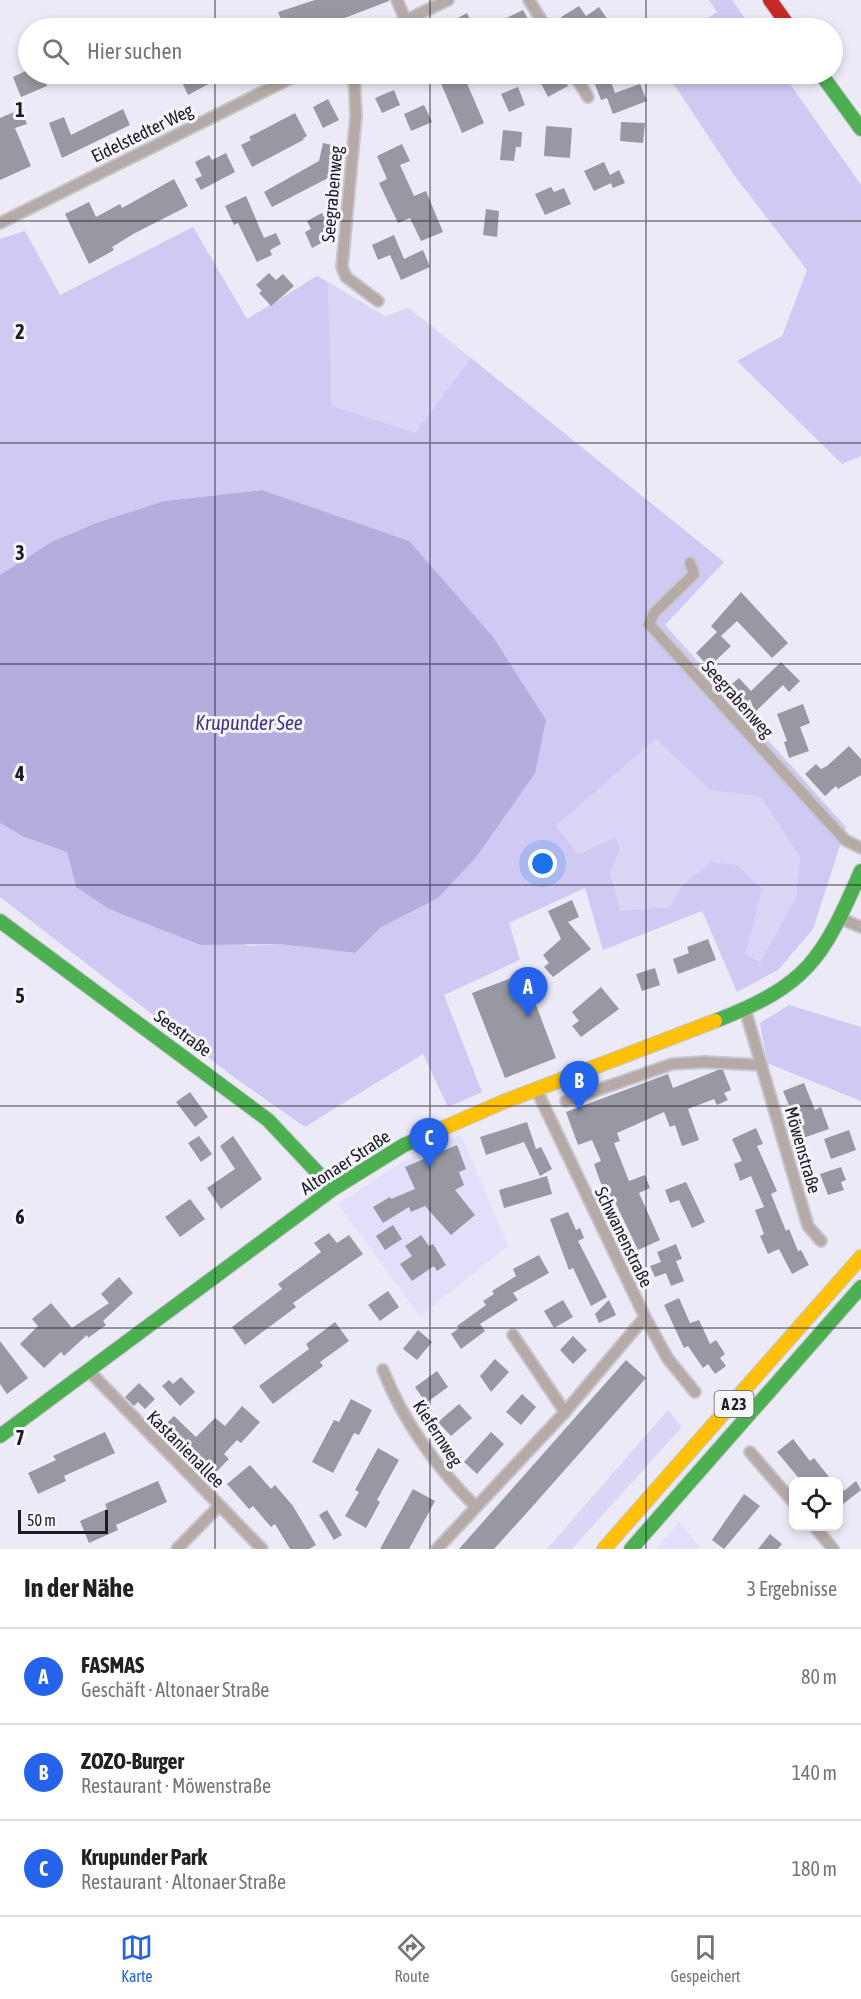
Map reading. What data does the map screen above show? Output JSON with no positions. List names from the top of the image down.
{
  "streets": {
    "main road": ["Seestraße", "Altonaer Straße", "A 23"],
    "street": [
      "Eidelstedter Weg",
      "Seegrabenweg",
      "Möwenstraße",
      "Schwanenstraße",
      "Kiefernweg",
      "Kastanienallee"
    ]
  },
  "crossings": [
    ["Seestraße", "Altonaer Straße"],
    ["Möwenstraße", "Altonaer Straße"],
    ["Altonaer Straße", "Schwanenstraße"],
    ["Altonaer Straße", "Kastanienallee"]
  ],
  "water": ["Krupunder See"],
  "scale_bar": "50 m",
  "page": {
    "search": "Hier suchen",
    "pins": ["A", "B", "C"],
    "scale": "50 m",
    "heading": ["In der Nähe", "3 Ergebnisse"],
    "list": [
      {
        "mark": "A",
        "name": "FASMAS",
        "note": "Geschäft · Altonaer Straße",
        "value": "80 m"
      },
      {
        "mark": "B",
        "name": "ZOZO-Burger",
        "note": "Restaurant · Möwenstraße",
        "value": "140 m"
      },
      {
        "mark": "C",
        "name": "Krupunder Park",
        "note": "Restaurant · Altonaer Straße",
        "value": "180 m"
      }
    ],
    "nav": ["Karte", "Route", "Gespeichert"]
  },
  "grid": {
    "rows": [
      "1",
      "2",
      "3",
      "4",
      "5",
      "6",
      "7"
    ]
  }
}
